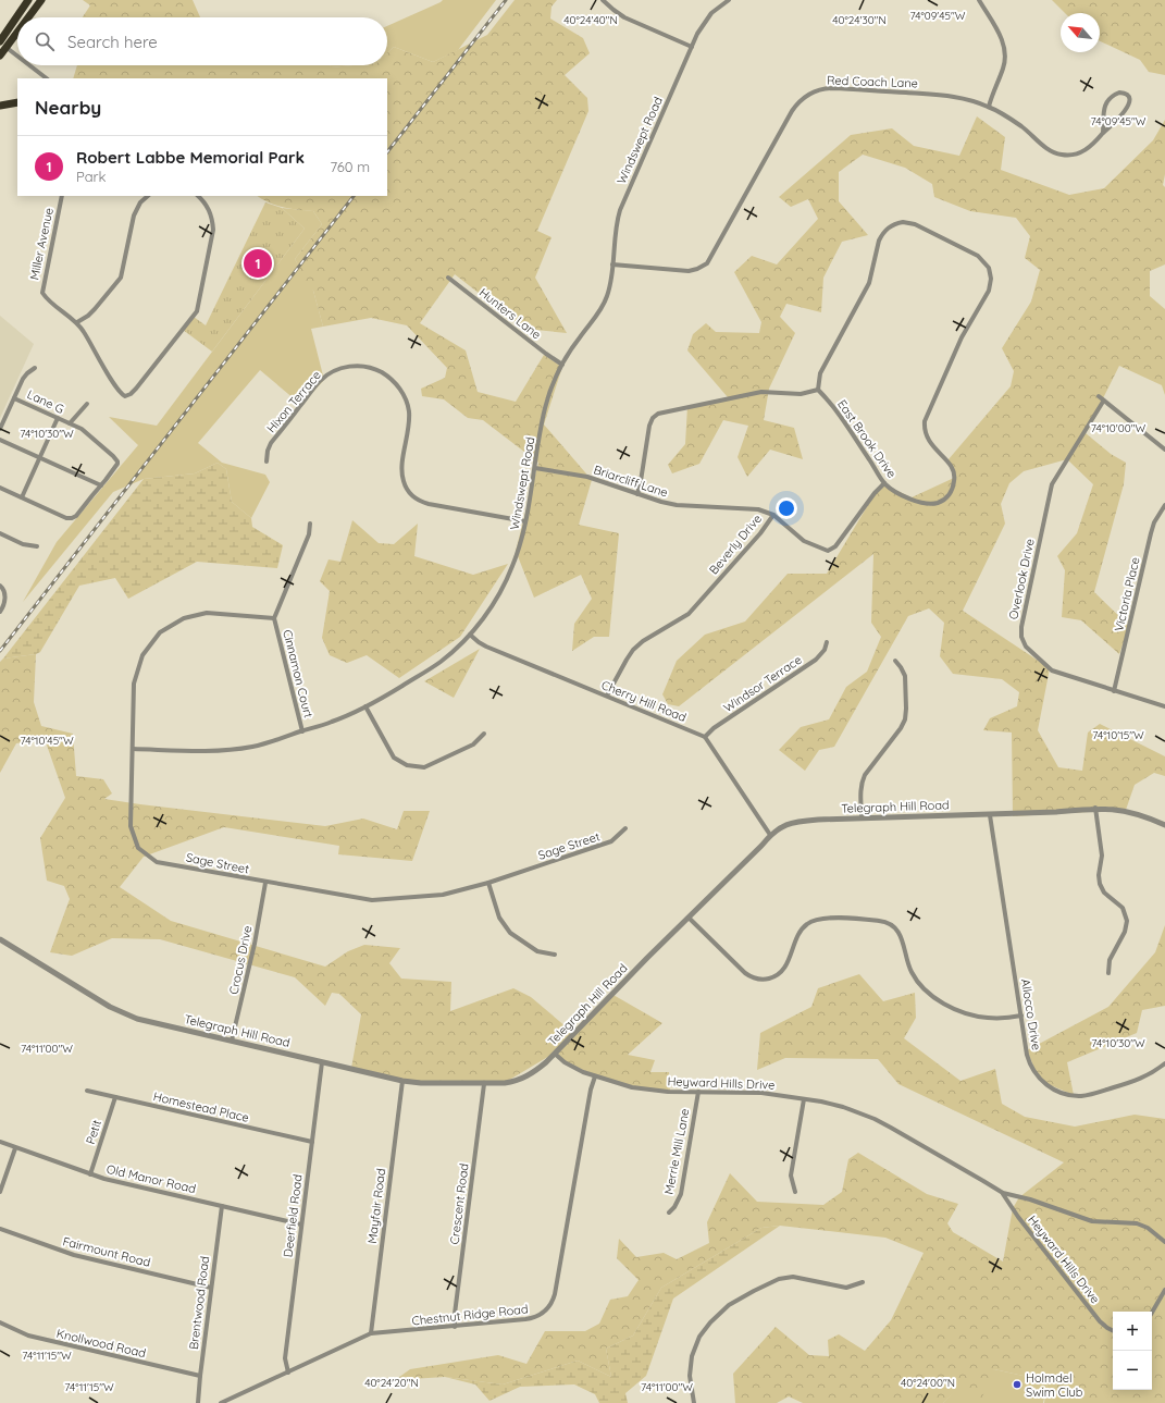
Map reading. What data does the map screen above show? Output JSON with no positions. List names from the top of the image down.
{
  "streets": {
    "street": [
      "Red Coach Lane",
      "Windswept Road",
      "Miller Avenue",
      "Hunters Lane",
      "Lane G",
      "Hixon Terrace",
      "East Brook Drive",
      "Briarcliff Lane",
      "Beverly Drive",
      "Overlook Drive",
      "Victoria Place",
      "Cinnamon Court",
      "Windsor Terrace",
      "Cherry Hill Road",
      "Telegraph Hill Road",
      "Sage Street",
      "Crocus Drive",
      "Allocco Drive",
      "Heyward Hills Drive",
      "Homestead Place",
      "Petit",
      "Merrie Mill Lane",
      "Old Manor Road",
      "Crescent Road",
      "Mayfair Road",
      "Deerfield Road",
      "Fairmount Road",
      "Brentwood Road",
      "Chestnut Ridge Road",
      "Knollwood Road"
    ]
  },
  "crossings": [
    ["Red Coach Lane", "Windswept Road"],
    ["Windswept Road", "Hunters Lane"],
    ["Windswept Road", "Hixon Terrace"],
    ["Windswept Road", "Briarcliff Lane"],
    ["Windswept Road", "Cinnamon Court"],
    ["Windswept Road", "Cherry Hill Road"],
    ["Windswept Road", "Sage Street"],
    ["East Brook Drive", "Beverly Drive"],
    ["Briarcliff Lane", "Beverly Drive"],
    ["Beverly Drive", "Cherry Hill Road"],
    ["Overlook Drive", "Victoria Place"],
    ["Cinnamon Court", "Sage Street"],
    ["Windsor Terrace", "Cherry Hill Road"],
    ["Telegraph Hill Road", "Crocus Drive"],
    ["Telegraph Hill Road", "Allocco Drive"],
    ["Telegraph Hill Road", "Heyward Hills Drive"],
    ["Telegraph Hill Road", "Crescent Road"],
    ["Telegraph Hill Road", "Mayfair Road"],
    ["Telegraph Hill Road", "Deerfield Road"],
    ["Sage Street", "Crocus Drive"],
    ["Heyward Hills Drive", "Merrie Mill Lane"],
    ["Heyward Hills Drive", "Chestnut Ridge Road"],
    ["Homestead Place", "Petit"],
    ["Homestead Place", "Deerfield Road"],
    ["Petit", "Old Manor Road"],
    ["Old Manor Road", "Deerfield Road"],
    ["Old Manor Road", "Brentwood Road"],
    ["Crescent Road", "Chestnut Ridge Road"],
    ["Mayfair Road", "Chestnut Ridge Road"],
    ["Deerfield Road", "Chestnut Ridge Road"],
    ["Fairmount Road", "Brentwood Road"],
    ["Brentwood Road", "Knollwood Road"]
  ],
  "places": ["Holmdel Swim Club"],
  "north": "top left",
  "page": {
    "search": "Search here",
    "heading": "Nearby",
    "list": [
      {
        "mark": "1",
        "name": "Robert Labbe Memorial Park",
        "note": "Park",
        "value": "760 m"
      }
    ],
    "pins": "1",
    "map_buttons": ["+", "−"]
  },
  "coordinates": [
    "74°09'45\"W",
    "40°24'40\"N",
    "40°24'30\"N",
    "74°10'00\"W",
    "74°10'30\"W",
    "74°10'15\"W",
    "74°10'45\"W",
    "74°11'00\"W",
    "74°11'15\"W",
    "40°24'20\"N",
    "40°24'00\"N"
  ]
}
